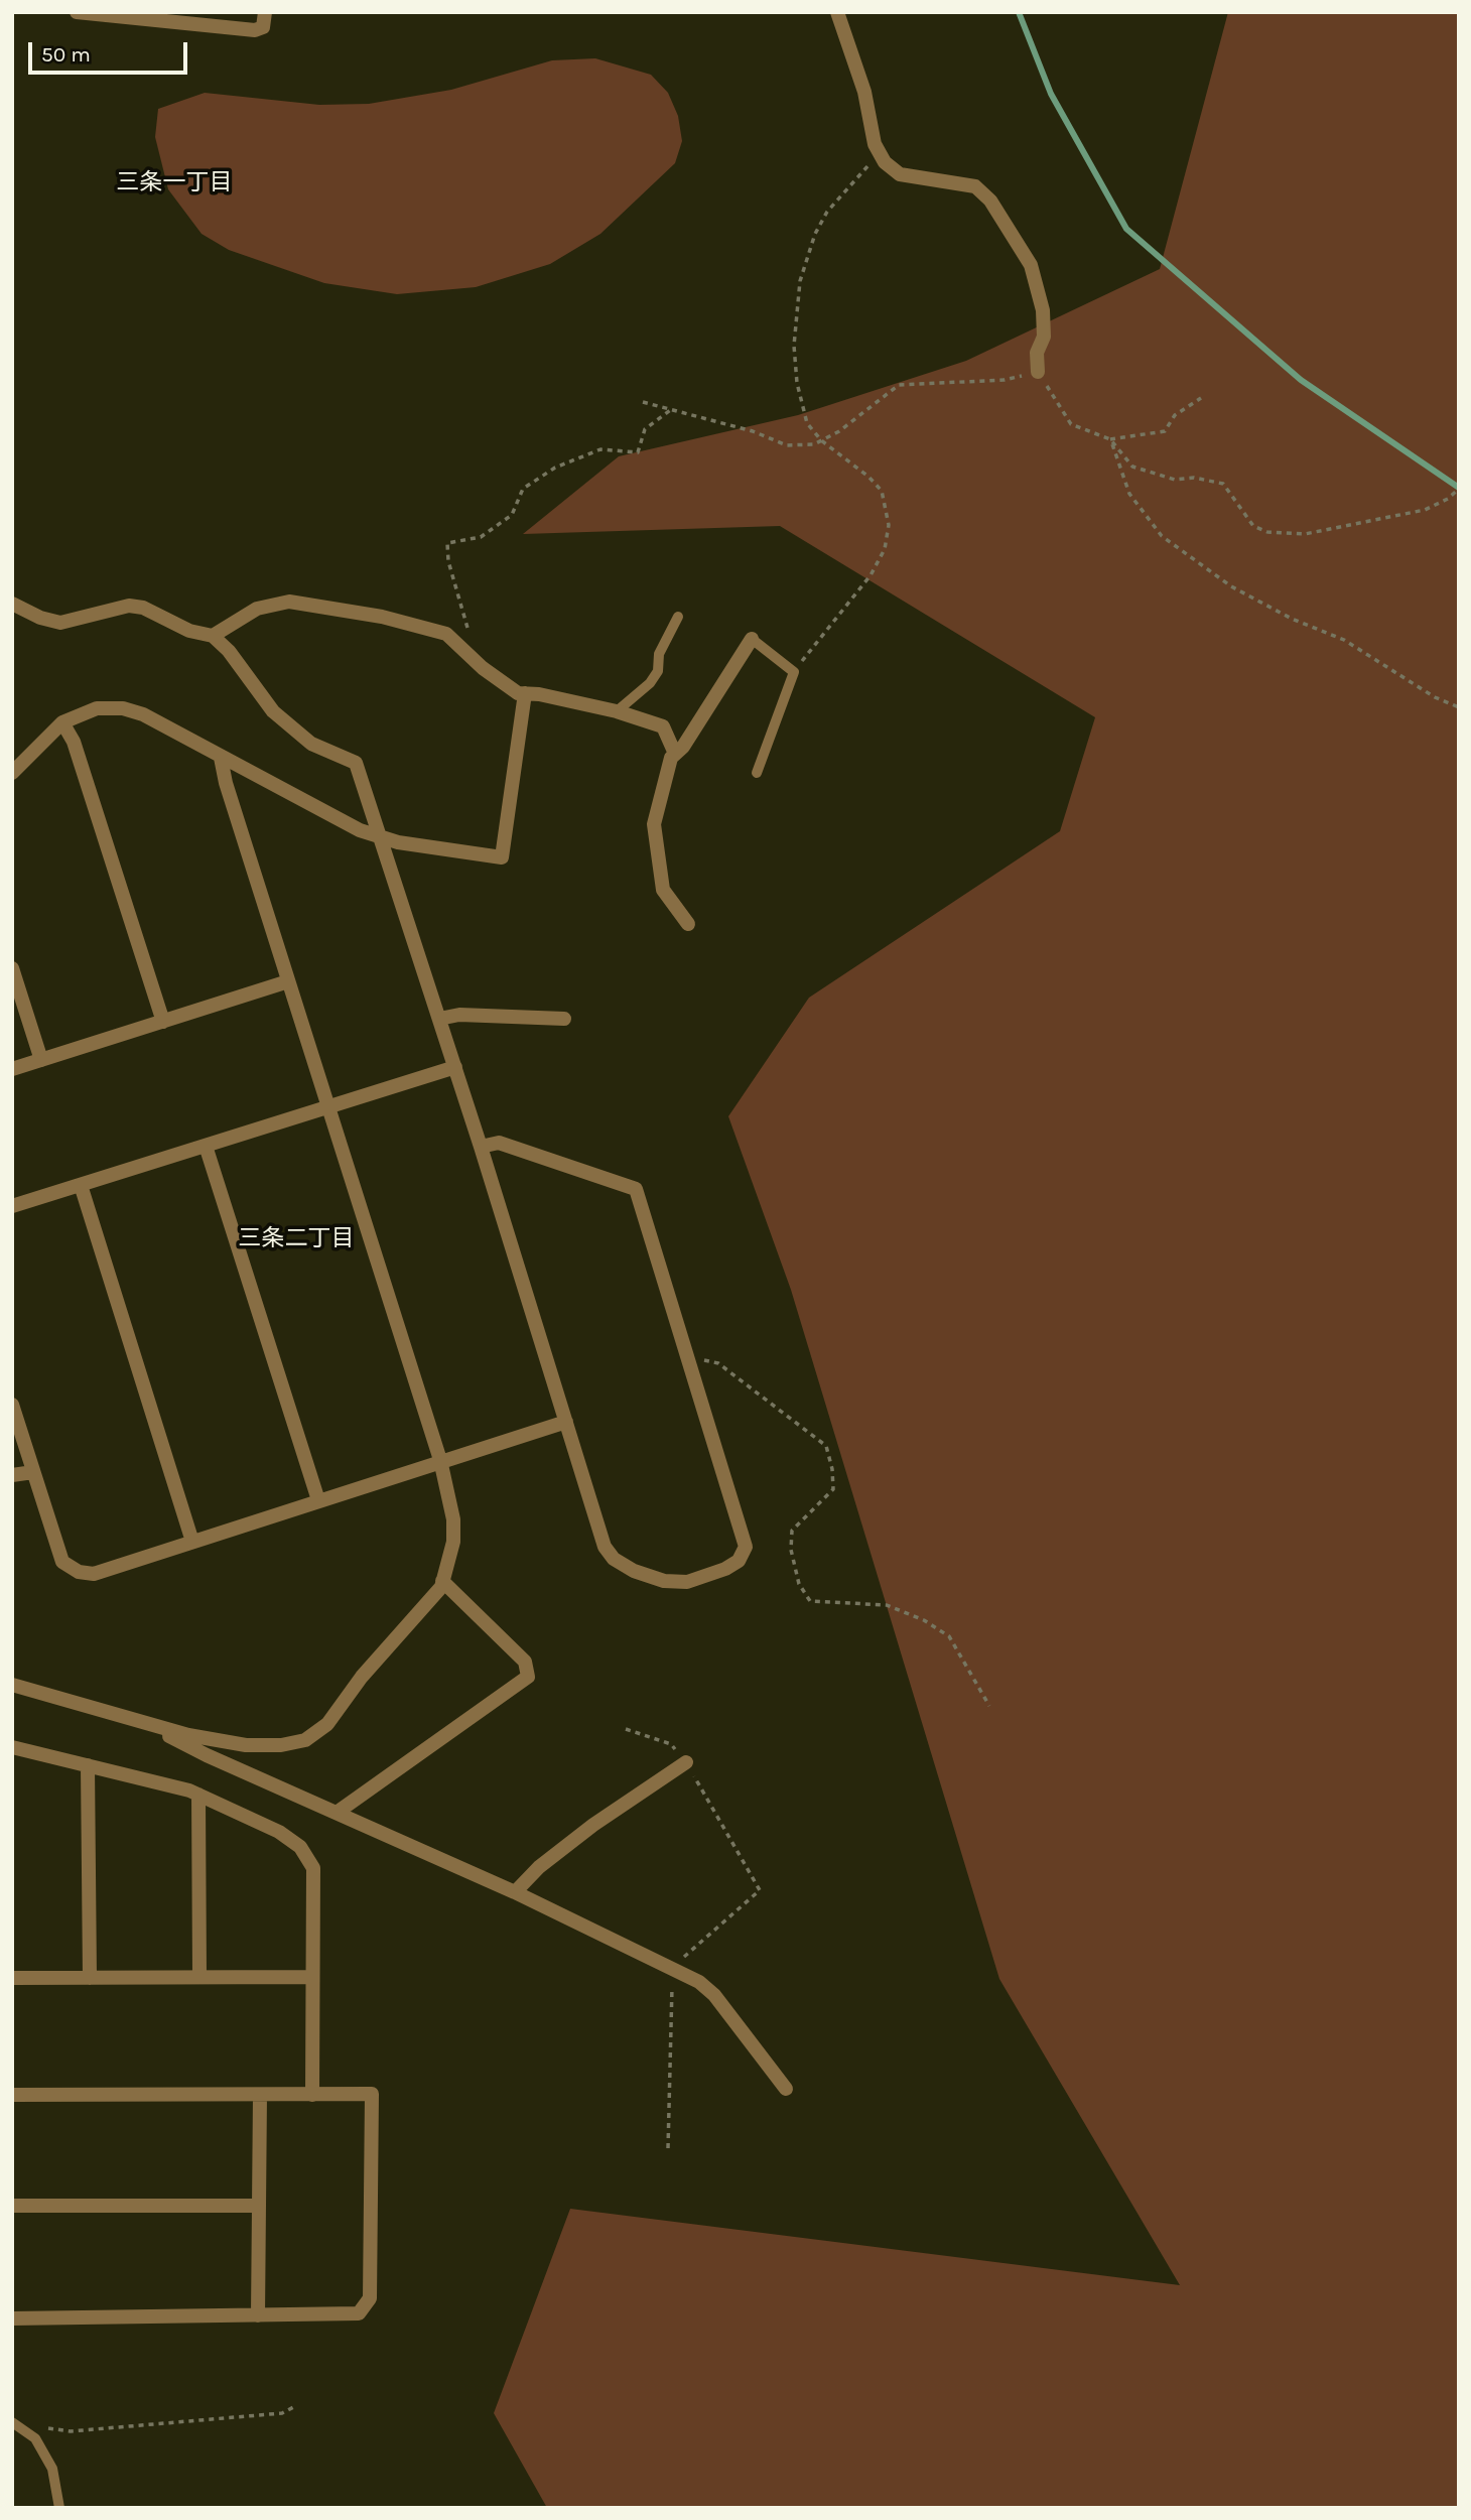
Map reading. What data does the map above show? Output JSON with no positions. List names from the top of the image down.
{
  "districts": ["三条一丁目", "三条二丁目"],
  "scale_bar": "50 m"
}
